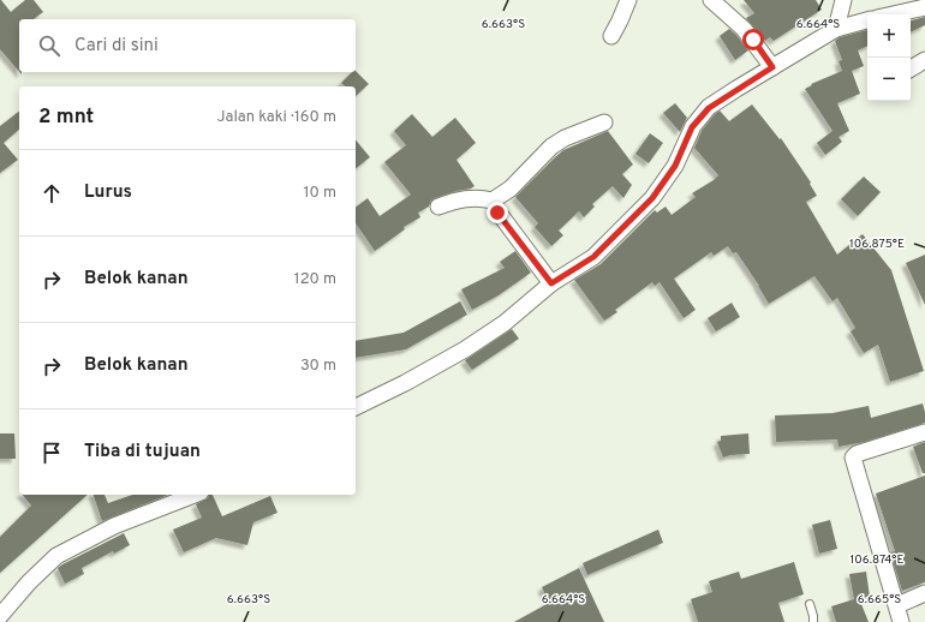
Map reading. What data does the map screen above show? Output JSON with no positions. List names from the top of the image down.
{
  "page": {
    "map_buttons": ["+", "−"],
    "search": "Cari di sini",
    "heading": ["2 mnt", "Jalan kaki · 160 m"],
    "list": [
      ["Lurus", "10 m"],
      ["Belok kanan", "120 m"],
      ["Belok kanan", "30 m"],
      "Tiba di tujuan"
    ]
  },
  "coordinates": [
    "6.663°S",
    "6.664°S",
    "106.875°E",
    "106.874°E",
    "6.665°S"
  ]
}
